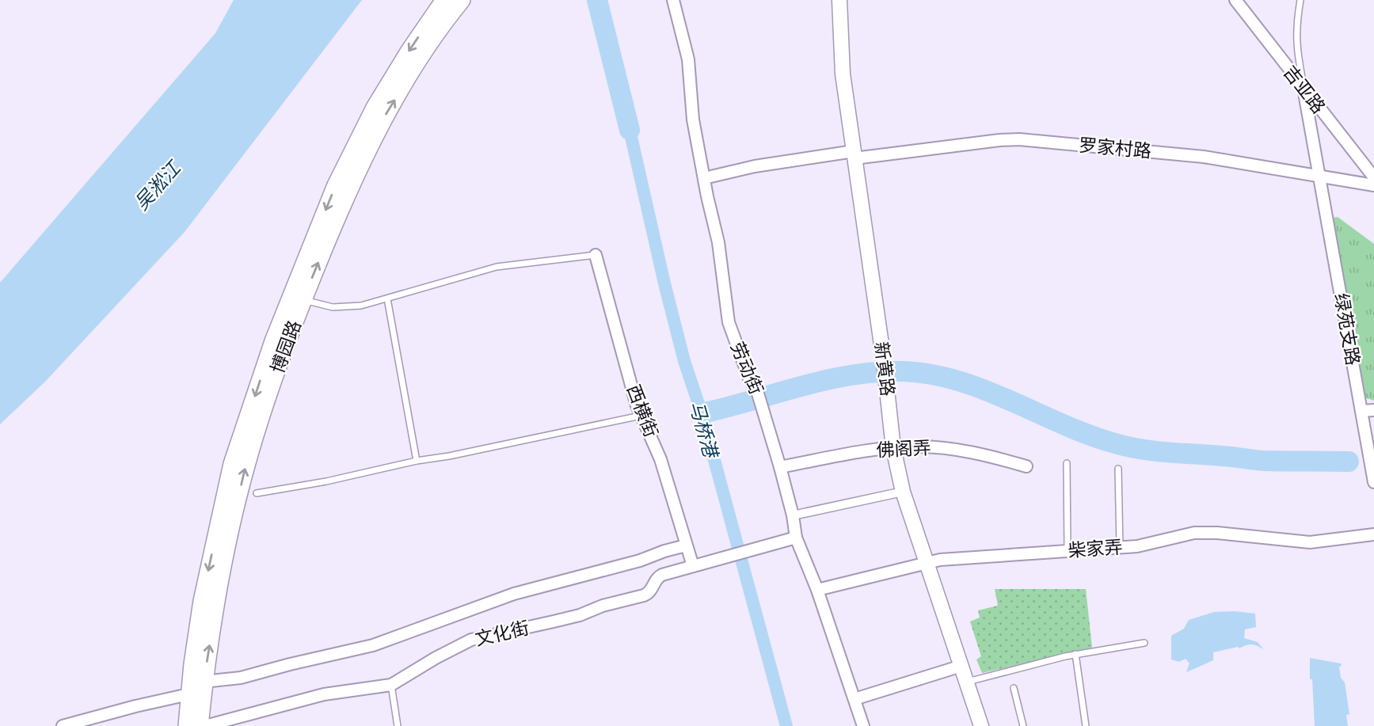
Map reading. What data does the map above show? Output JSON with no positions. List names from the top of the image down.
{
  "streets": {
    "main road": ["博园路"],
    "street": [
      "吉亚路",
      "罗家村路",
      "绿苑支路",
      "劳动街",
      "新黄路",
      "西横街",
      "佛阁弄",
      "柴家弄",
      "文化街"
    ]
  },
  "crossings": [
    ["吉亚路", "绿苑支路"],
    ["罗家村路", "绿苑支路"],
    ["罗家村路", "劳动街"],
    ["罗家村路", "新黄路"],
    ["劳动街", "佛阁弄"],
    ["劳动街", "柴家弄"],
    ["劳动街", "文化街"],
    ["新黄路", "佛阁弄"],
    ["新黄路", "柴家弄"],
    ["西横街", "文化街"]
  ],
  "water": ["吴淞江", "马桥港"]
}
